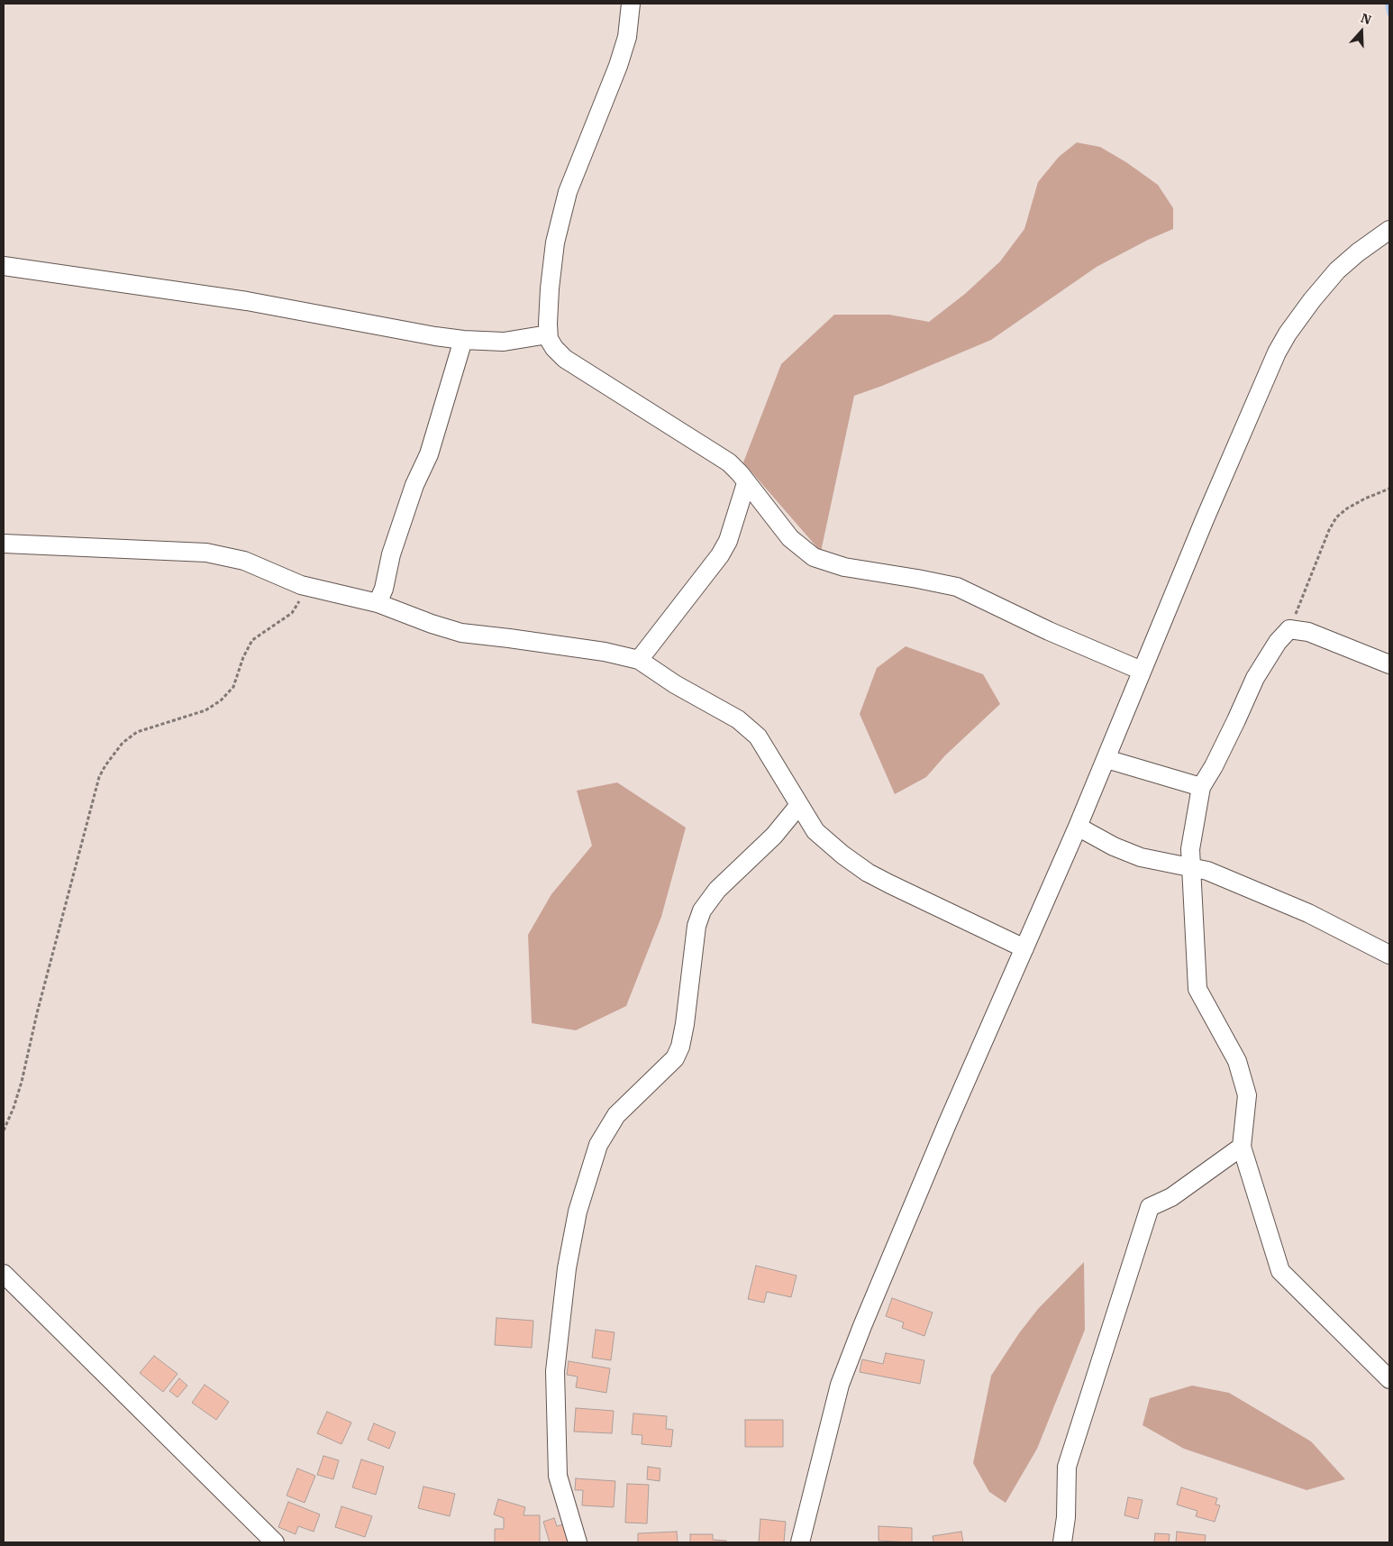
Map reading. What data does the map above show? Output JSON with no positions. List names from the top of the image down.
{
  "north": "top"
}
